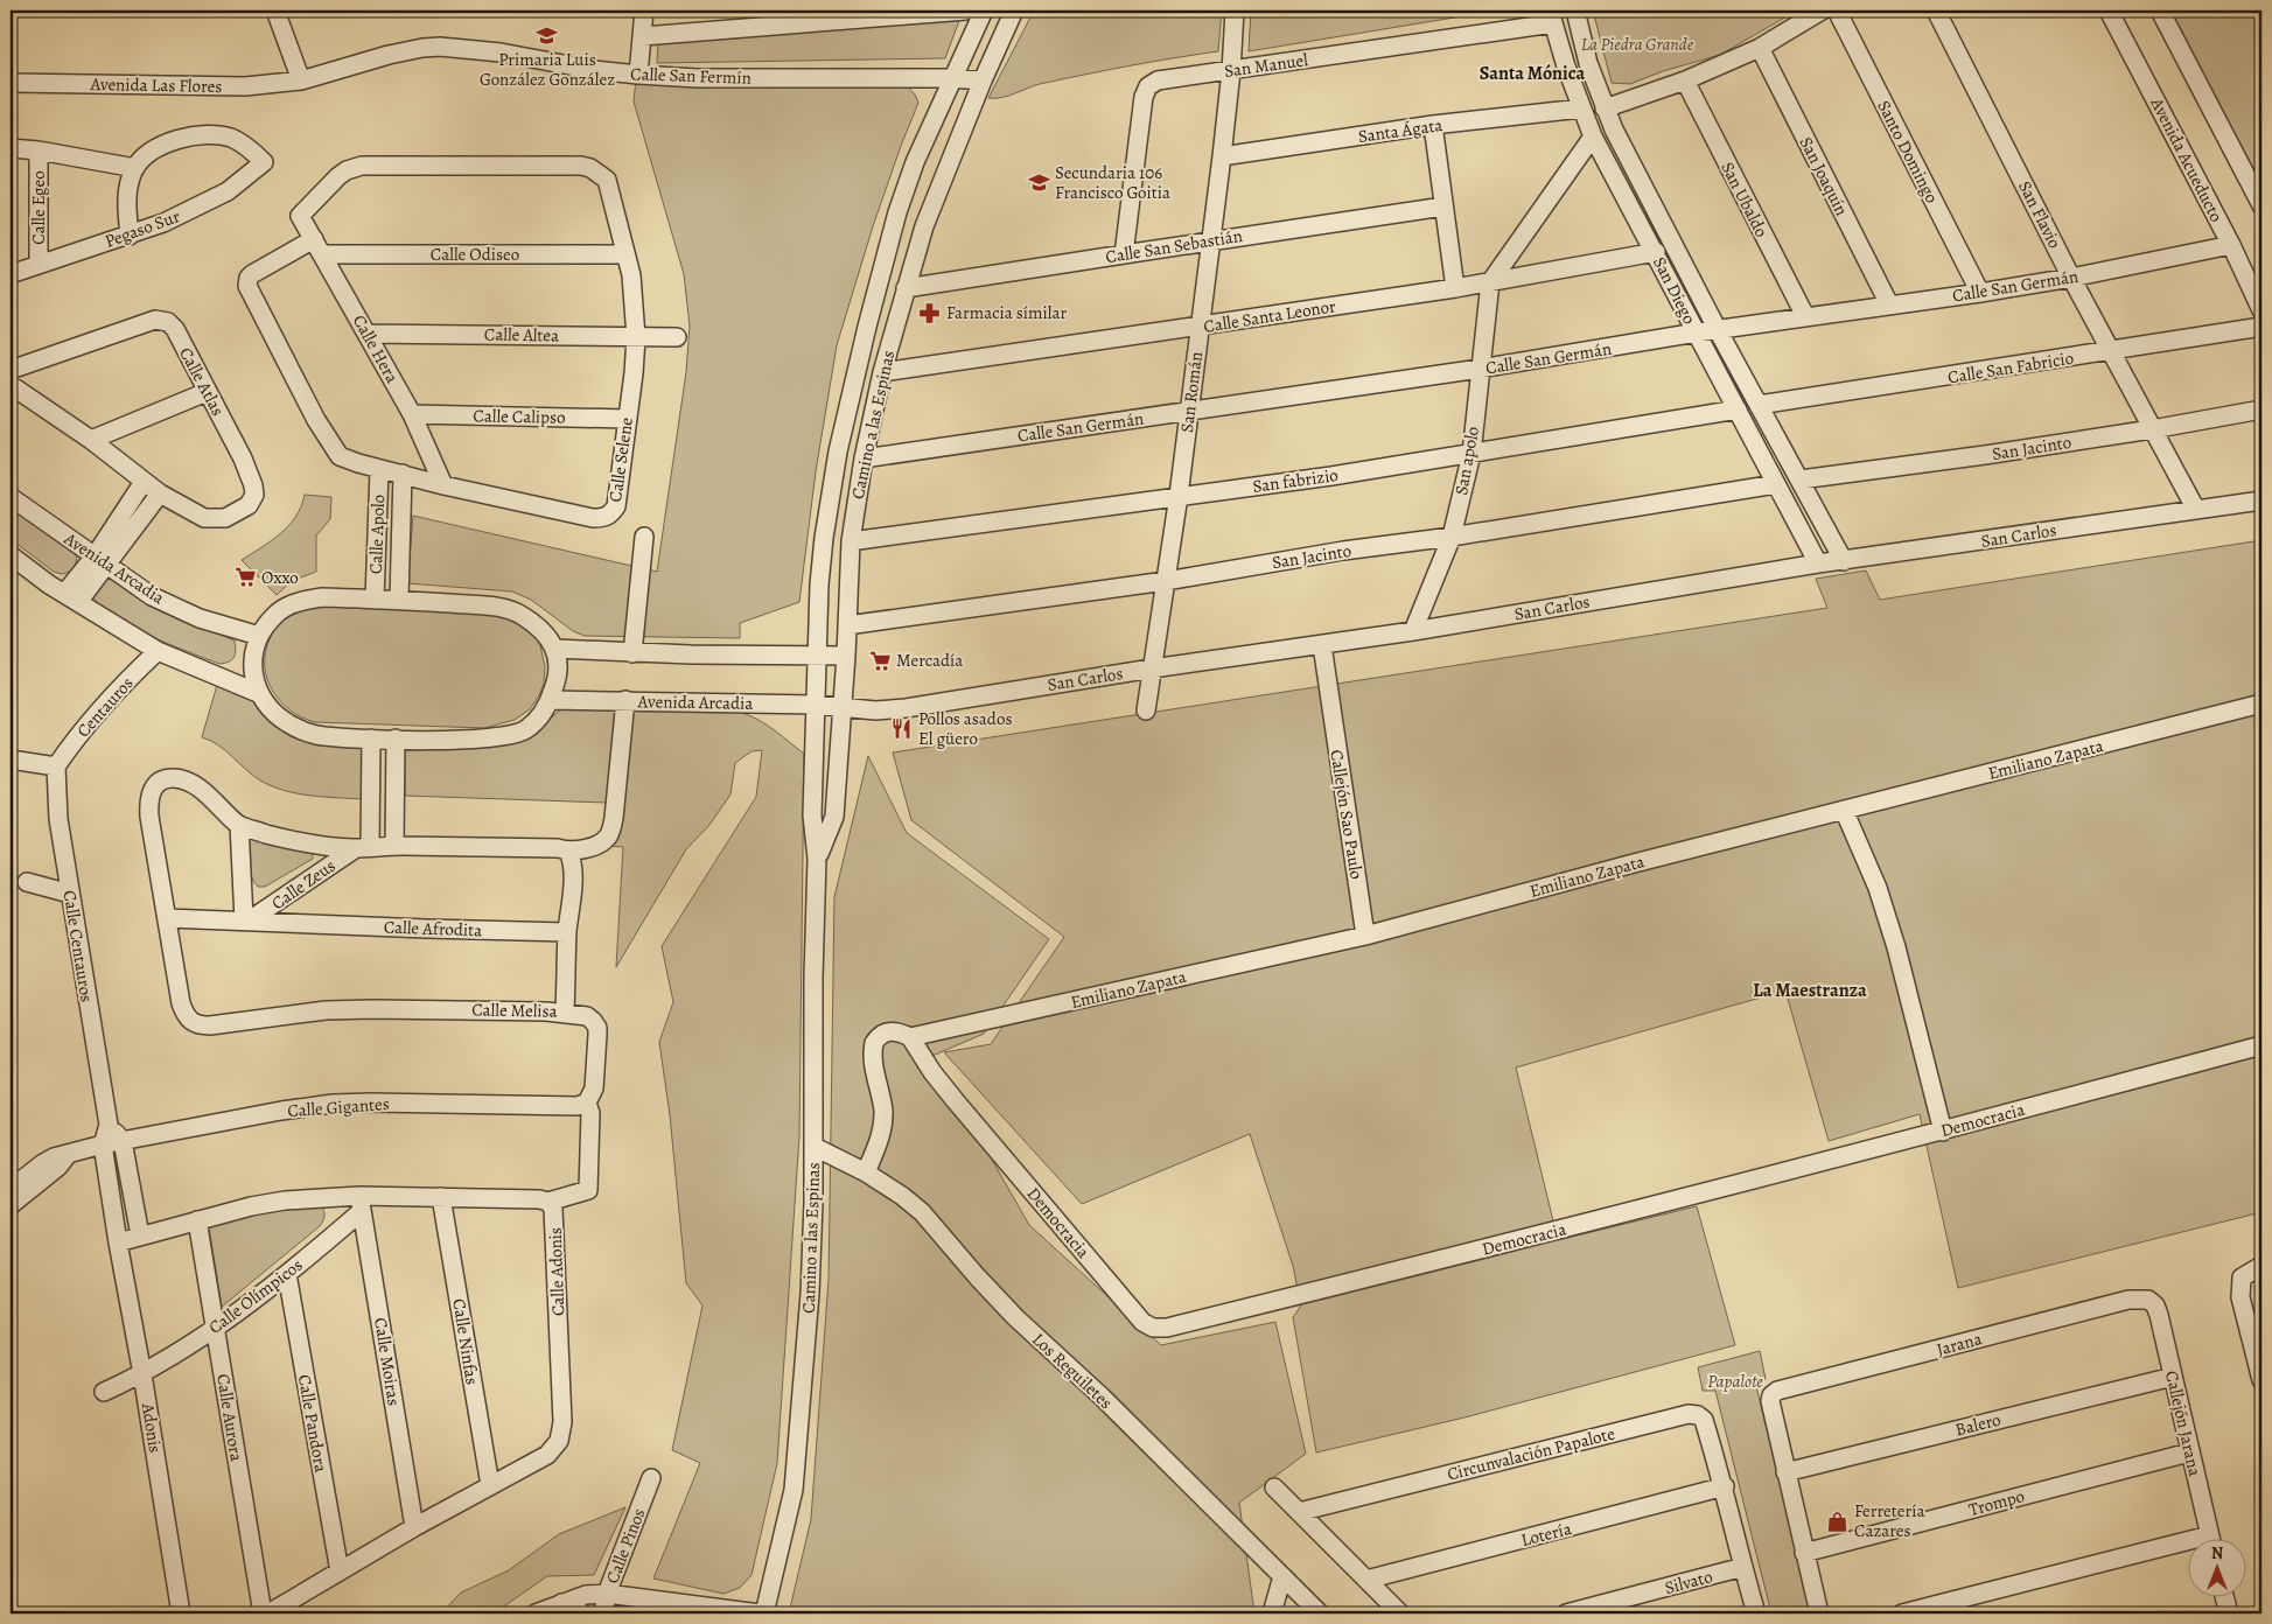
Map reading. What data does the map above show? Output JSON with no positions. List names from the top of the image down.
{
  "streets": {
    "street": [
      "San Manuel",
      "Calle San Fermín",
      "Avenida Las Flores",
      "Santa Ágata",
      "Santo Domingo",
      "Avenida Acueducto",
      "San Joaquín",
      "San Ubaldo",
      "Calle Egeo",
      "San Flavio",
      "Pegaso Sur",
      "Calle San Sebastián",
      "Calle Odiseo",
      "Calle San Germán",
      "San Diego",
      "Calle Santa Leonor",
      "Calle Altea",
      "Calle Hera",
      "Calle San Fabricio",
      "Calle Atlas",
      "San Román",
      "Calle Calipso",
      "Camino a las Espinas",
      "San Jacinto",
      "Calle Selene",
      "San apolo",
      "San fabrizio",
      "Calle Apolo",
      "San Carlos",
      "Avenida Arcadia",
      "Centauros",
      "Emiliano Zapata",
      "Callejón Sao Paulo",
      "Calle Zeus",
      "Calle Afrodita",
      "Calle Centauros",
      "Calle Melisa",
      "Calle Gigantes",
      "Democracia",
      "Calle Adonis",
      "Calle Olímpicos",
      "Calle Ninfas",
      "Jarana",
      "Calle Moiras",
      "Los Reguiletes",
      "Calle Aurora",
      "Calle Pandora",
      "Callejón Jarana",
      "Balero",
      "Adonis",
      "Circunvalación Papalote",
      "Trompo",
      "Lotería",
      "Calle Pinos",
      "Silvato"
    ]
  },
  "crossings": [
    ["San Manuel", "Calle San Sebastián"],
    ["San Manuel", "San Diego"],
    ["San Manuel", "San Román"],
    ["Calle San Fermín", "Avenida Las Flores"],
    ["Calle San Fermín", "Camino a las Espinas"],
    ["Santa Ágata", "San Diego"],
    ["Santa Ágata", "San Román"],
    ["Santo Domingo", "Calle San Germán"],
    ["Avenida Acueducto", "Calle San Germán"],
    ["San Joaquín", "Calle San Germán"],
    ["San Ubaldo", "Calle San Germán"],
    ["Calle Egeo", "Pegaso Sur"],
    ["San Flavio", "Calle San Germán"],
    ["San Flavio", "Calle San Fabricio"],
    ["San Flavio", "San Jacinto"],
    ["San Flavio", "San Carlos"],
    ["Calle San Sebastián", "San Román"],
    ["Calle San Sebastián", "Camino a las Espinas"],
    ["Calle Odiseo", "Calle Hera"],
    ["Calle Odiseo", "Calle Selene"],
    ["Calle San Germán", "San Diego"],
    ["Calle San Germán", "San Román"],
    ["Calle San Germán", "Camino a las Espinas"],
    ["Calle San Germán", "San apolo"],
    ["San Diego", "Calle Santa Leonor"],
    ["San Diego", "Calle San Fabricio"],
    ["San Diego", "San Jacinto"],
    ["San Diego", "San fabrizio"],
    ["San Diego", "San Carlos"],
    ["Calle Santa Leonor", "San Román"],
    ["Calle Santa Leonor", "Camino a las Espinas"],
    ["Calle Santa Leonor", "San apolo"],
    ["Calle Altea", "Calle Hera"],
    ["Calle Altea", "Calle Selene"],
    ["Calle Hera", "Calle Calipso"],
    ["Calle Hera", "Calle Selene"],
    ["San Román", "San Jacinto"],
    ["San Román", "San fabrizio"],
    ["San Román", "San Carlos"],
    ["Calle Calipso", "Calle Selene"],
    ["Camino a las Espinas", "San Jacinto"],
    ["Camino a las Espinas", "San fabrizio"],
    ["Camino a las Espinas", "San Carlos"],
    ["Camino a las Espinas", "Avenida Arcadia"],
    ["Camino a las Espinas", "Los Reguiletes"],
    ["San Jacinto", "San apolo"],
    ["Calle Selene", "Calle Apolo"],
    ["San apolo", "San fabrizio"],
    ["San apolo", "San Carlos"],
    ["San Carlos", "Avenida Arcadia"],
    ["San Carlos", "Callejón Sao Paulo"],
    ["Centauros", "Calle Centauros"],
    ["Emiliano Zapata", "Callejón Sao Paulo"],
    ["Emiliano Zapata", "Democracia"],
    ["Emiliano Zapata", "Los Reguiletes"],
    ["Calle Zeus", "Calle Afrodita"],
    ["Calle Zeus", "Calle Melisa"],
    ["Calle Afrodita", "Calle Melisa"],
    ["Calle Centauros", "Calle Gigantes"],
    ["Calle Centauros", "Calle Adonis"],
    ["Calle Centauros", "Adonis"],
    ["Calle Adonis", "Calle Olímpicos"],
    ["Calle Adonis", "Calle Ninfas"],
    ["Calle Adonis", "Calle Moiras"],
    ["Calle Adonis", "Calle Aurora"],
    ["Calle Adonis", "Calle Pandora"],
    ["Calle Adonis", "Adonis"],
    ["Calle Olímpicos", "Calle Moiras"],
    ["Calle Olímpicos", "Calle Aurora"],
    ["Calle Olímpicos", "Calle Pandora"],
    ["Calle Olímpicos", "Adonis"],
    ["Jarana", "Callejón Jarana"],
    ["Jarana", "Balero"],
    ["Callejón Jarana", "Balero"],
    ["Callejón Jarana", "Trompo"],
    ["Circunvalación Papalote", "Lotería"],
    ["Circunvalación Papalote", "Silvato"]
  ],
  "districts": ["Santa Mónica", "La Maestranza"],
  "parks": ["La Piedra Grande", "Papalote"],
  "places": {
    "school or university": ["Primaria Luis González González", "Secundaria 106 Francisco Goitia"],
    "pharmacy": ["Farmacia símilar"],
    "supermarket": ["Oxxo", "Mercadía"],
    "restaurant": ["Pollos asados El güero"],
    "shop": ["Ferretería Cazares"]
  },
  "north": "top"
}
